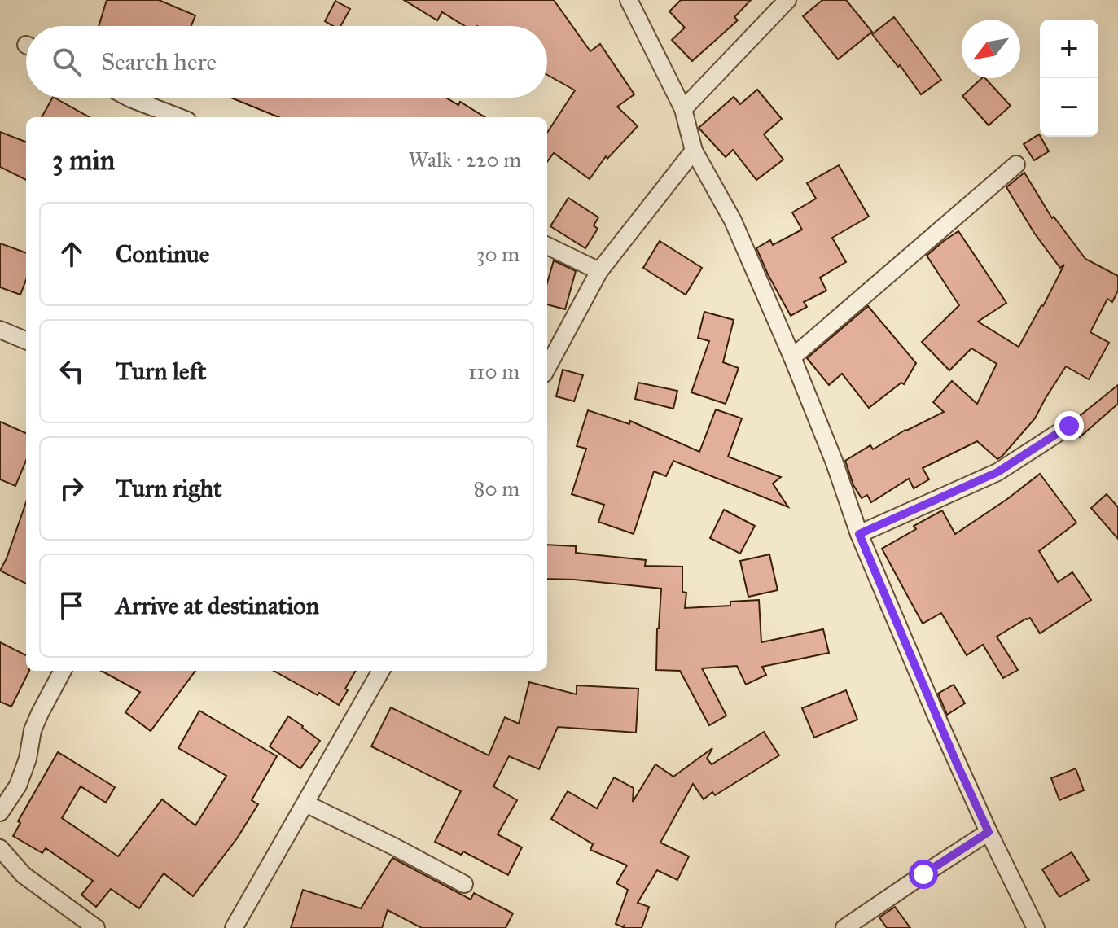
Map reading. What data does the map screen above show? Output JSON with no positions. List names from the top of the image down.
{
  "north": "bottom left",
  "page": {
    "map_buttons": ["+", "−"],
    "search": "Search here",
    "heading": ["3 min", "Walk · 220 m"],
    "list": [
      ["Continue", "30 m"],
      ["Turn left", "110 m"],
      ["Turn right", "80 m"],
      "Arrive at destination"
    ]
  }
}
